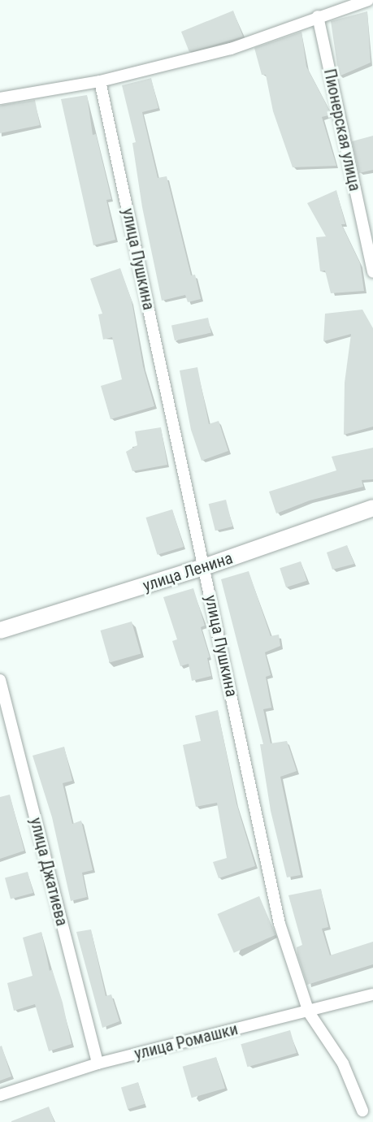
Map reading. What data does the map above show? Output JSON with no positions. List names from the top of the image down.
{
  "streets": {
    "street": [
      "Пионерская улица",
      "улица Пушкина",
      "улица Ленина",
      "улица Джатиева",
      "улица Ромашки"
    ]
  },
  "crossings": [
    ["улица Пушкина", "улица Ленина"],
    ["улица Пушкина", "улица Ромашки"],
    ["улица Джатиева", "улица Ромашки"]
  ]
}
